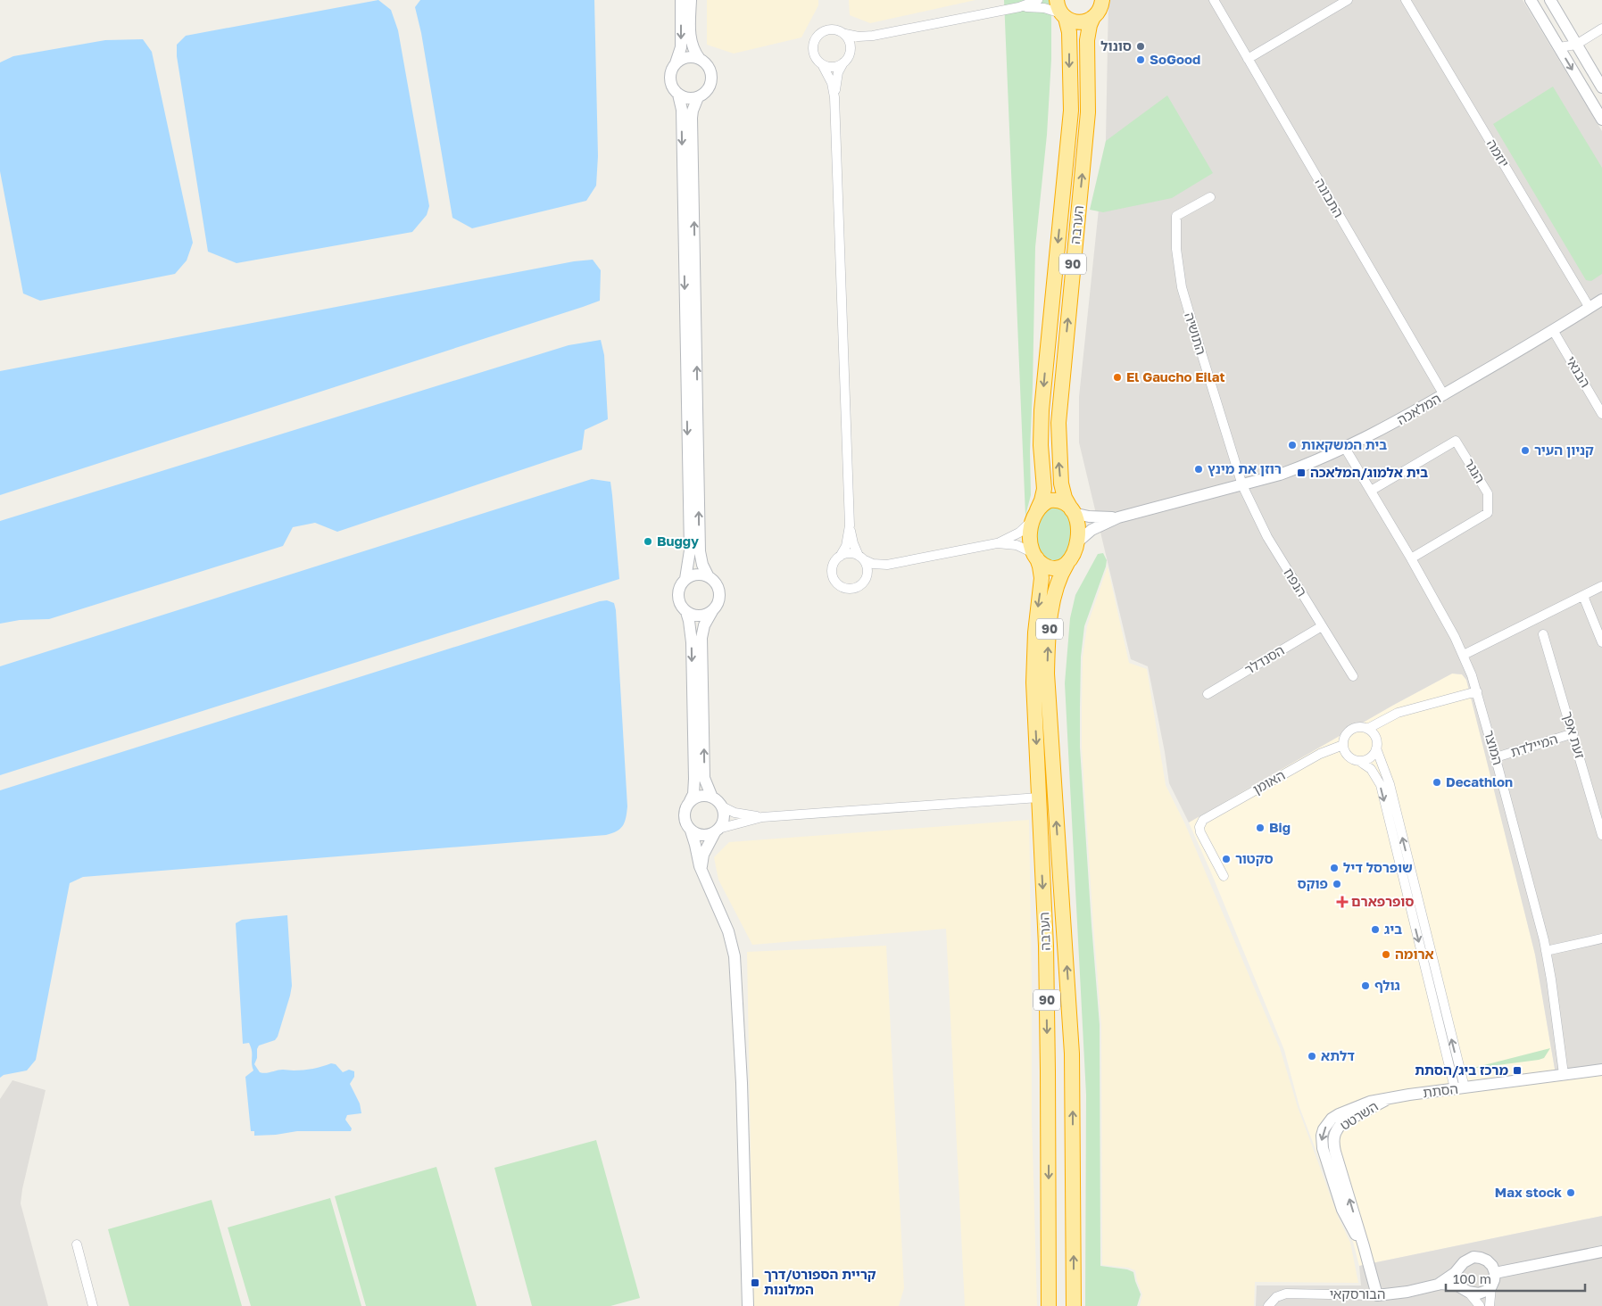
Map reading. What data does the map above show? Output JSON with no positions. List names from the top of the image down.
{
  "streets": {
    "highway": ["הערבה", "90"],
    "street": [
      "יוזמה",
      "התבונה",
      "התושיה",
      "הבנאי",
      "המלאכה",
      "הנגר",
      "הנפח",
      "הסנדלר",
      "זעת אפך",
      "המיילדת",
      "המוצר",
      "האומן",
      "הסתת",
      "השרטט",
      "הבורסקאי"
    ]
  },
  "crossings": [
    ["יוזמה", "המלאכה"],
    ["התבונה", "המלאכה"],
    ["הערבה", "90"],
    ["הערבה", "המלאכה"],
    ["90", "המלאכה"],
    ["התושיה", "המלאכה"],
    ["התושיה", "הנפח"],
    ["הבנאי", "המלאכה"],
    ["המלאכה", "הנפח"],
    ["המלאכה", "המוצר"],
    ["הנגר", "המוצר"],
    ["הנפח", "הסנדלר"],
    ["זעת אפך", "המיילדת"],
    ["המיילדת", "המוצר"],
    ["המוצר", "הסתת"],
    ["הסתת", "השרטט"],
    ["השרטט", "הבורסקאי"]
  ],
  "places": {
    "other": [
      "סונול",
      "SoGood",
      "El Gaucho Eilat",
      "בית המשקאות",
      "קניון העיר",
      "רוזן את מינץ",
      "Buggy",
      "Decathlon",
      "Big",
      "סקטור",
      "שופרסל דיל",
      "פוקס",
      "ביג",
      "ארומה",
      "גולף",
      "דלתא",
      "Max stock"
    ],
    "transit": ["בית אלמוג/המלאכה", "מרכז ביג/הסתת", "קריית הספורט/דרך המלונות"],
    "health": ["סופרפארם"]
  },
  "scale_bar": "100 m"
}
